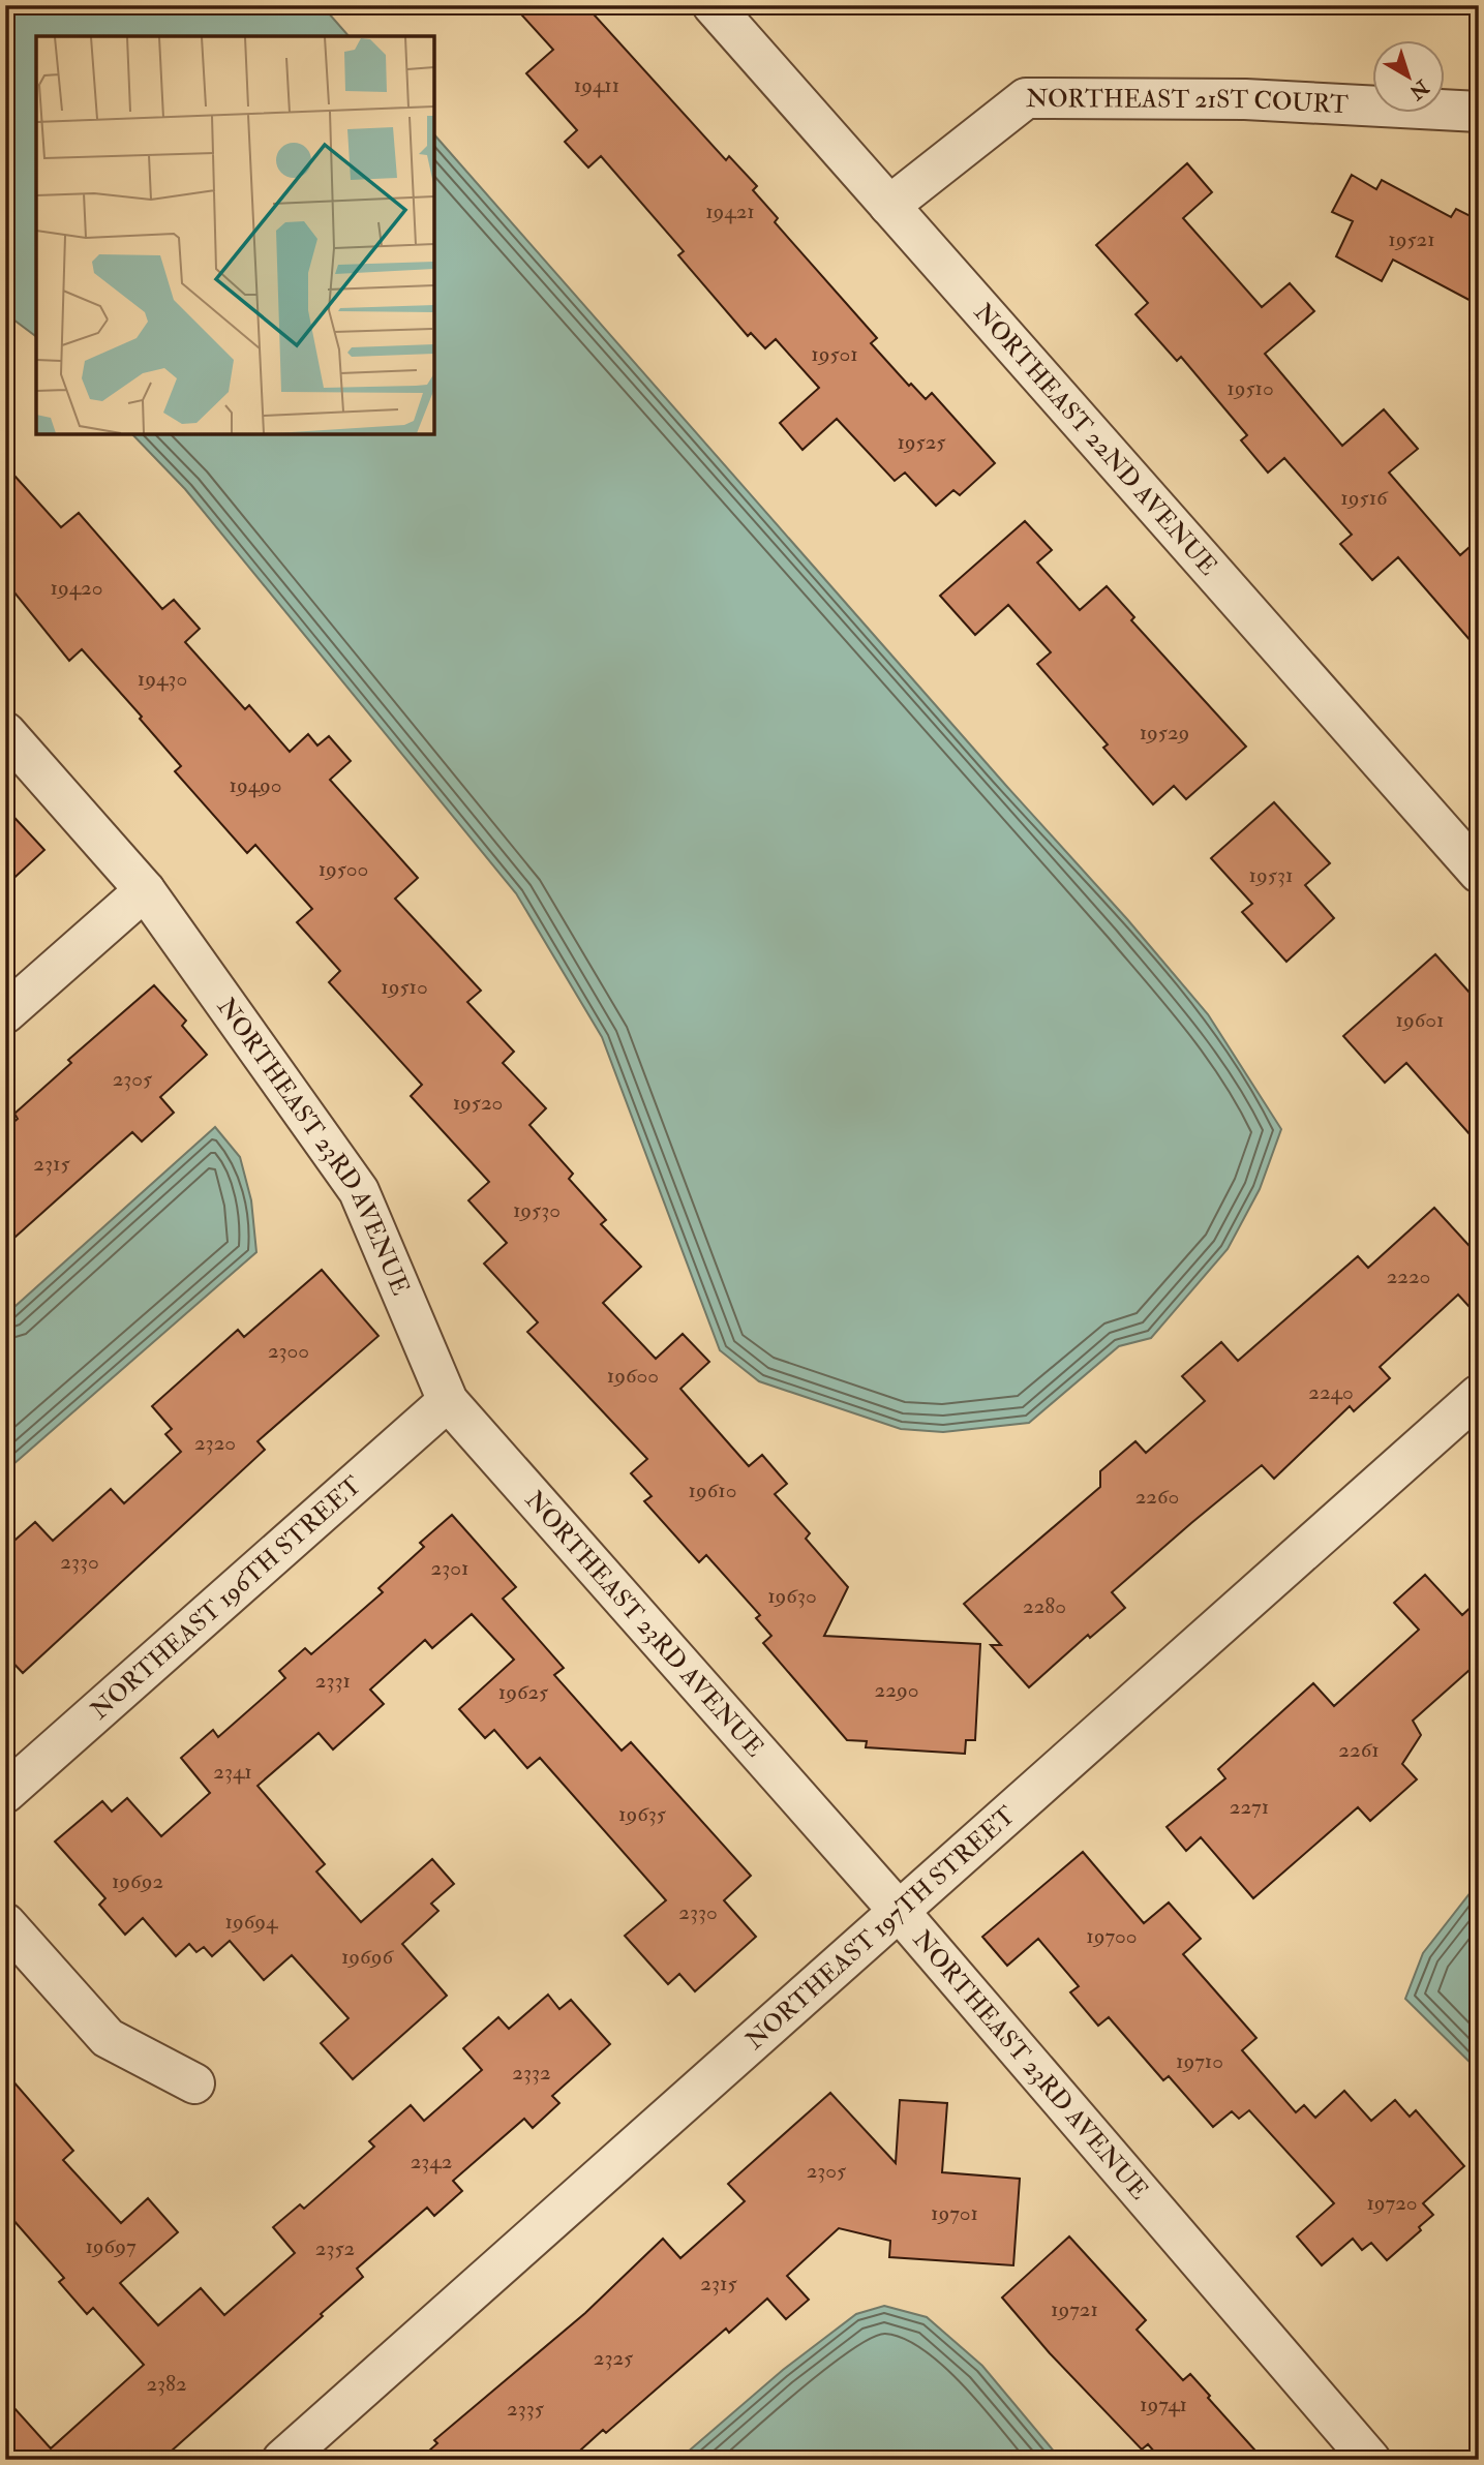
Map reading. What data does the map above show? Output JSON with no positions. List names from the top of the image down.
{
  "streets": {
    "street": [
      "NORTHEAST 21ST COURT",
      "NORTHEAST 22ND AVENUE",
      "NORTHEAST 23RD AVENUE",
      "NORTHEAST 196TH STREET",
      "NORTHEAST 197TH STREET"
    ]
  },
  "crossings": [
    ["NORTHEAST 21ST COURT", "NORTHEAST 22ND AVENUE"],
    ["NORTHEAST 23RD AVENUE", "NORTHEAST 196TH STREET"],
    ["NORTHEAST 23RD AVENUE", "NORTHEAST 197TH STREET"]
  ],
  "house_numbers": [
    "19411",
    "19421",
    "19521",
    "19501",
    "19510",
    "19525",
    "19516",
    "19420",
    "19430",
    "19529",
    "19490",
    "19500",
    "19531",
    "19510",
    "19601",
    "2305",
    "19520",
    "2315",
    "19530",
    "2220",
    "2300",
    "19600",
    "2240",
    "2320",
    "19610",
    "2260",
    "2330",
    "2301",
    "19630",
    "2280",
    "2331",
    "2290",
    "19625",
    "2261",
    "2341",
    "2271",
    "19635",
    "19692",
    "2330",
    "19694",
    "19700",
    "19696",
    "19710",
    "2332",
    "2342",
    "2305",
    "19720",
    "19701",
    "19697",
    "2352",
    "2315",
    "19721",
    "2325",
    "2382",
    "19741",
    "2335"
  ],
  "north": "bottom right"
}
